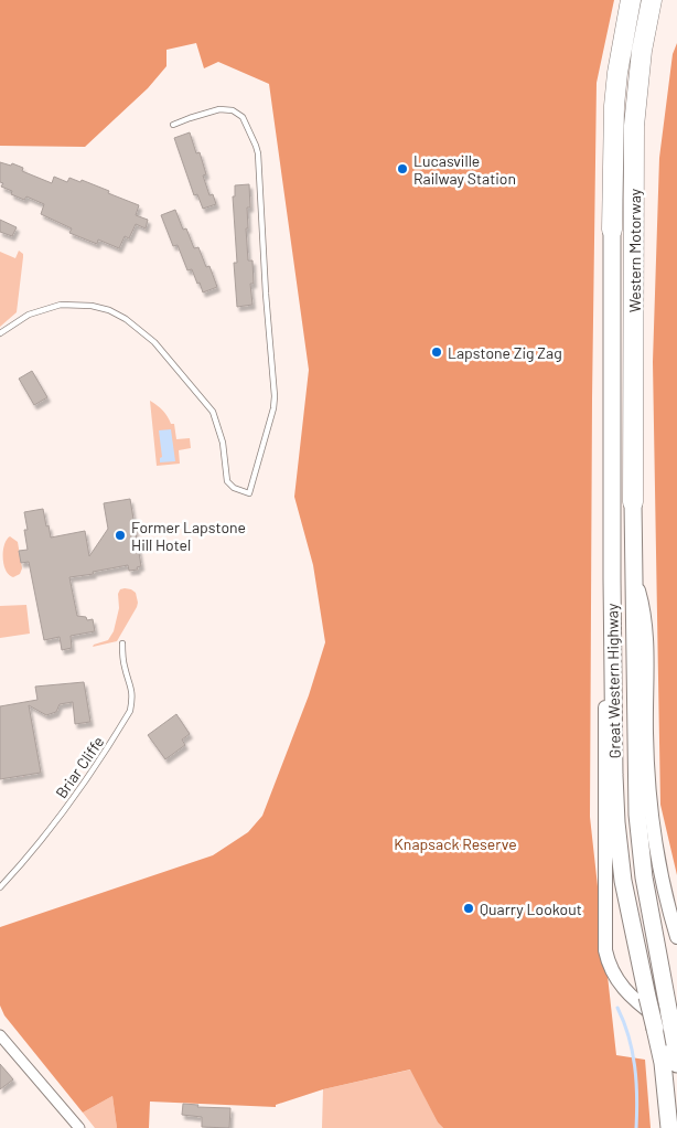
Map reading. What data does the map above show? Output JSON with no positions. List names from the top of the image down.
{
  "streets": {
    "highway": ["Western Motorway", "Great Western Highway"],
    "lane": ["Briar Cliffe"]
  },
  "crossings": [
    ["Western Motorway", "Great Western Highway"]
  ],
  "parks": ["Knapsack Reserve"],
  "places": [
    "Lucasville Railway Station",
    "Lapstone Zig Zag",
    "Former Lapstone Hill Hotel",
    "Quarry Lookout"
  ]
}
